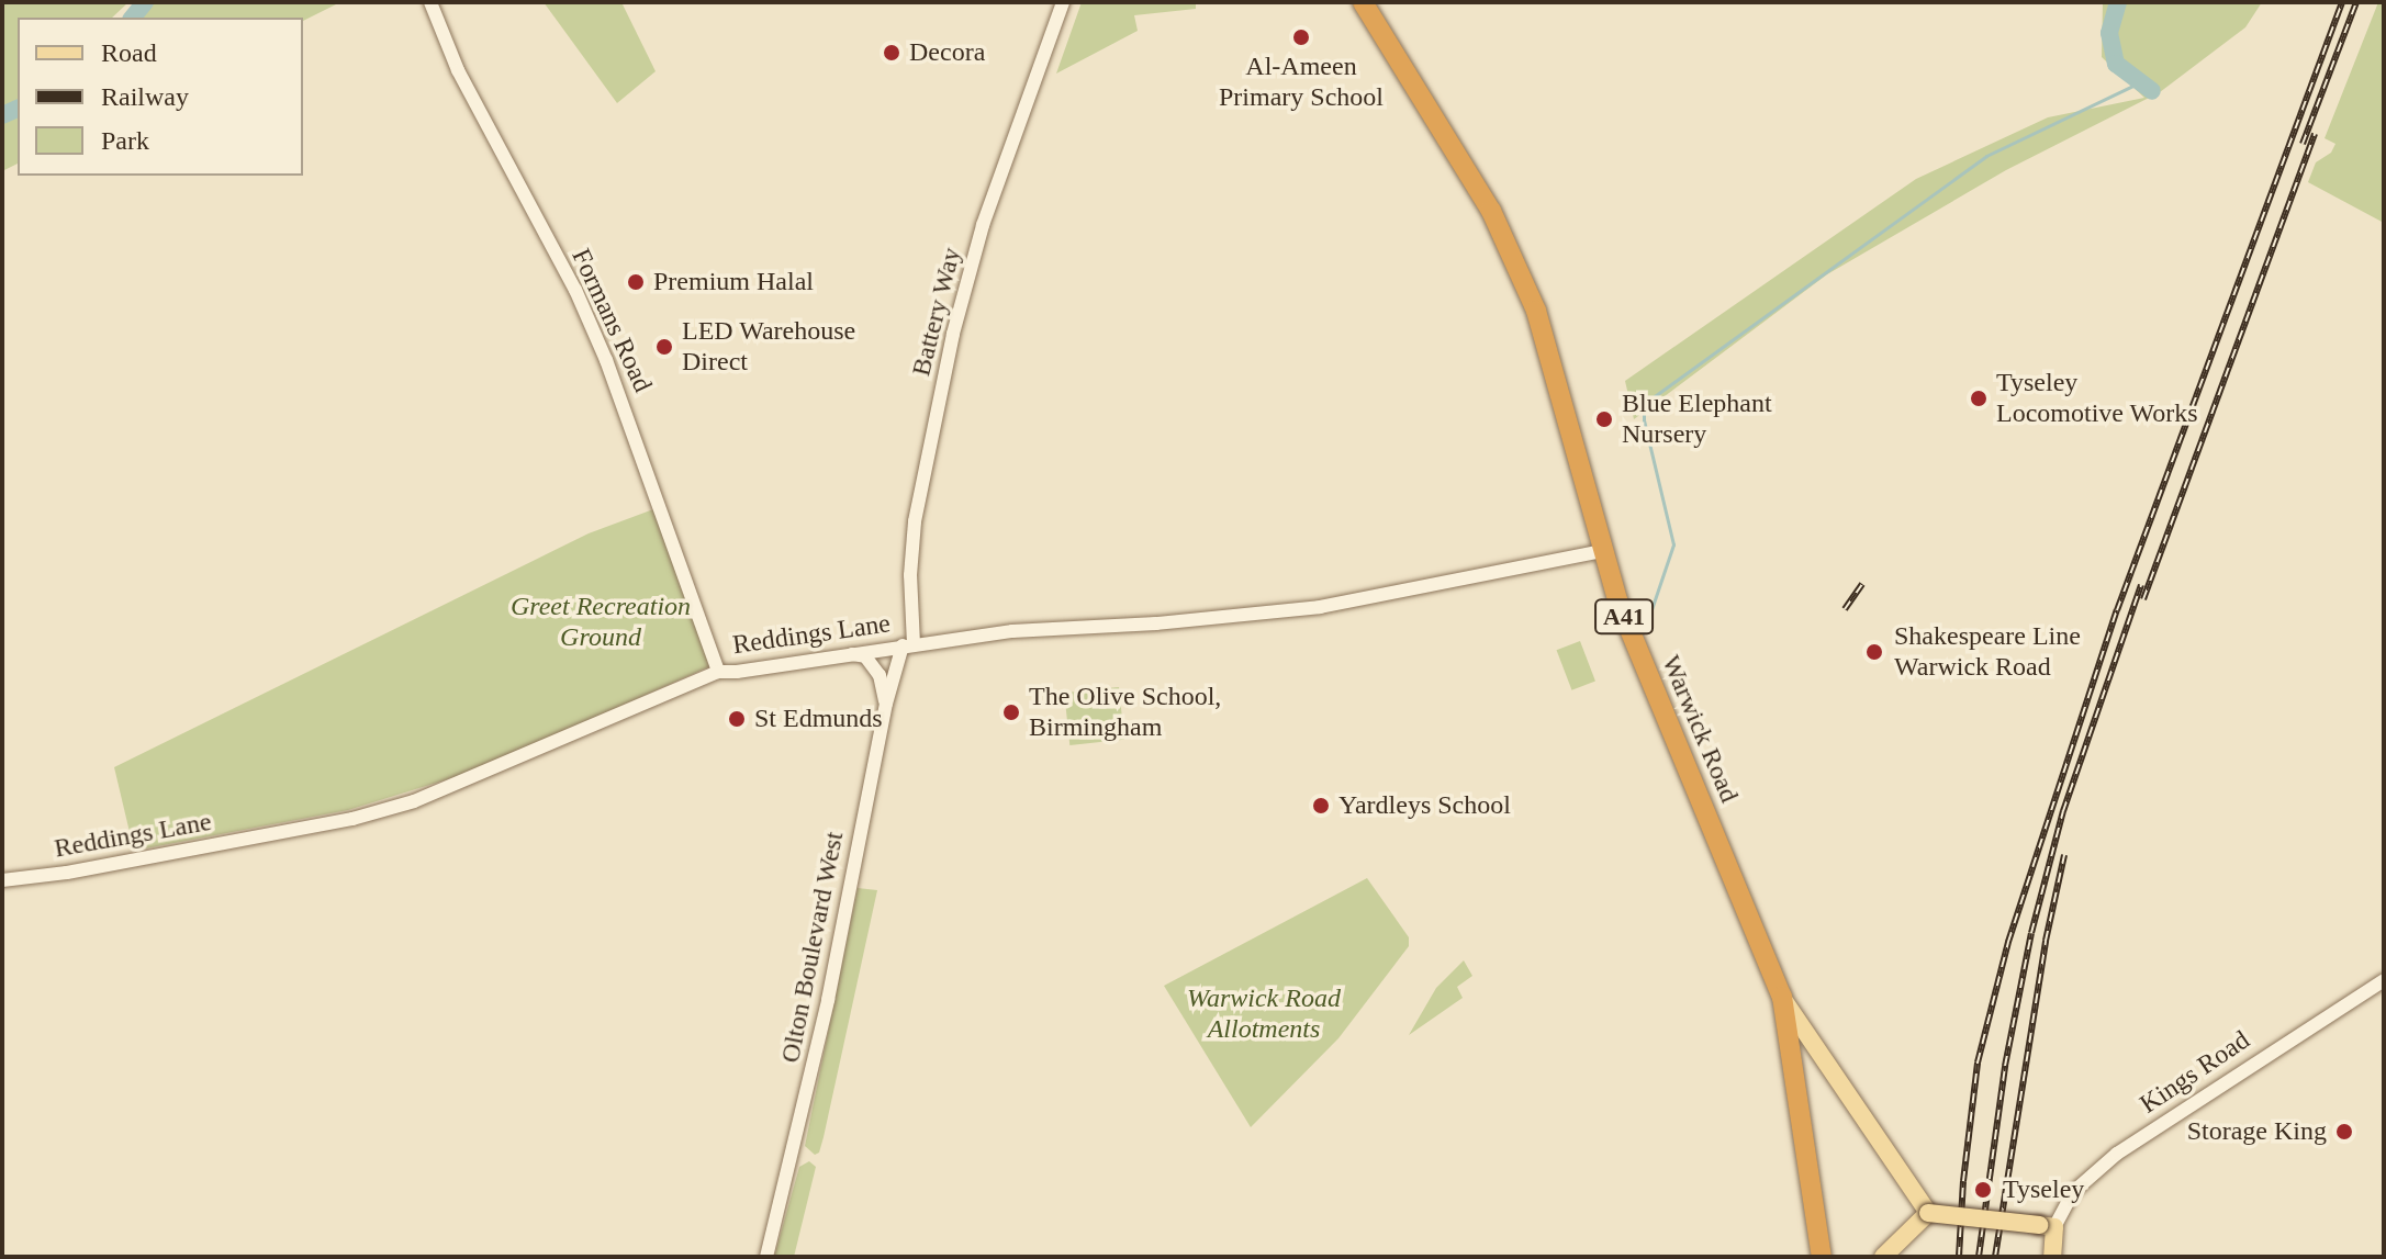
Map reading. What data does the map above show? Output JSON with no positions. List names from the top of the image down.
{
  "streets": {
    "highway": ["A41", "Warwick Road"],
    "street": [
      "Battery Way",
      "Formans Road",
      "Reddings Lane",
      "Olton Boulevard West",
      "Kings Road"
    ]
  },
  "crossings": [
    ["Battery Way", "Reddings Lane"],
    ["Battery Way", "Olton Boulevard West"],
    ["Formans Road", "Reddings Lane"],
    ["Reddings Lane", "Warwick Road"],
    ["Reddings Lane", "Olton Boulevard West"]
  ],
  "parks": ["Greet Recreation Ground", "Warwick Road Allotments"],
  "places": [
    "Al-Ameen Primary School",
    "Decora",
    "Premium Halal",
    "LED Warehouse Direct",
    "Tyseley Locomotive Works",
    "Blue Elephant Nursery",
    "Shakespeare Line Warwick Road",
    "The Olive School, Birmingham",
    "St Edmunds",
    "Yardleys School",
    "Storage King",
    "Tyseley"
  ],
  "legend": ["Road", "Railway", "Park"]
}
